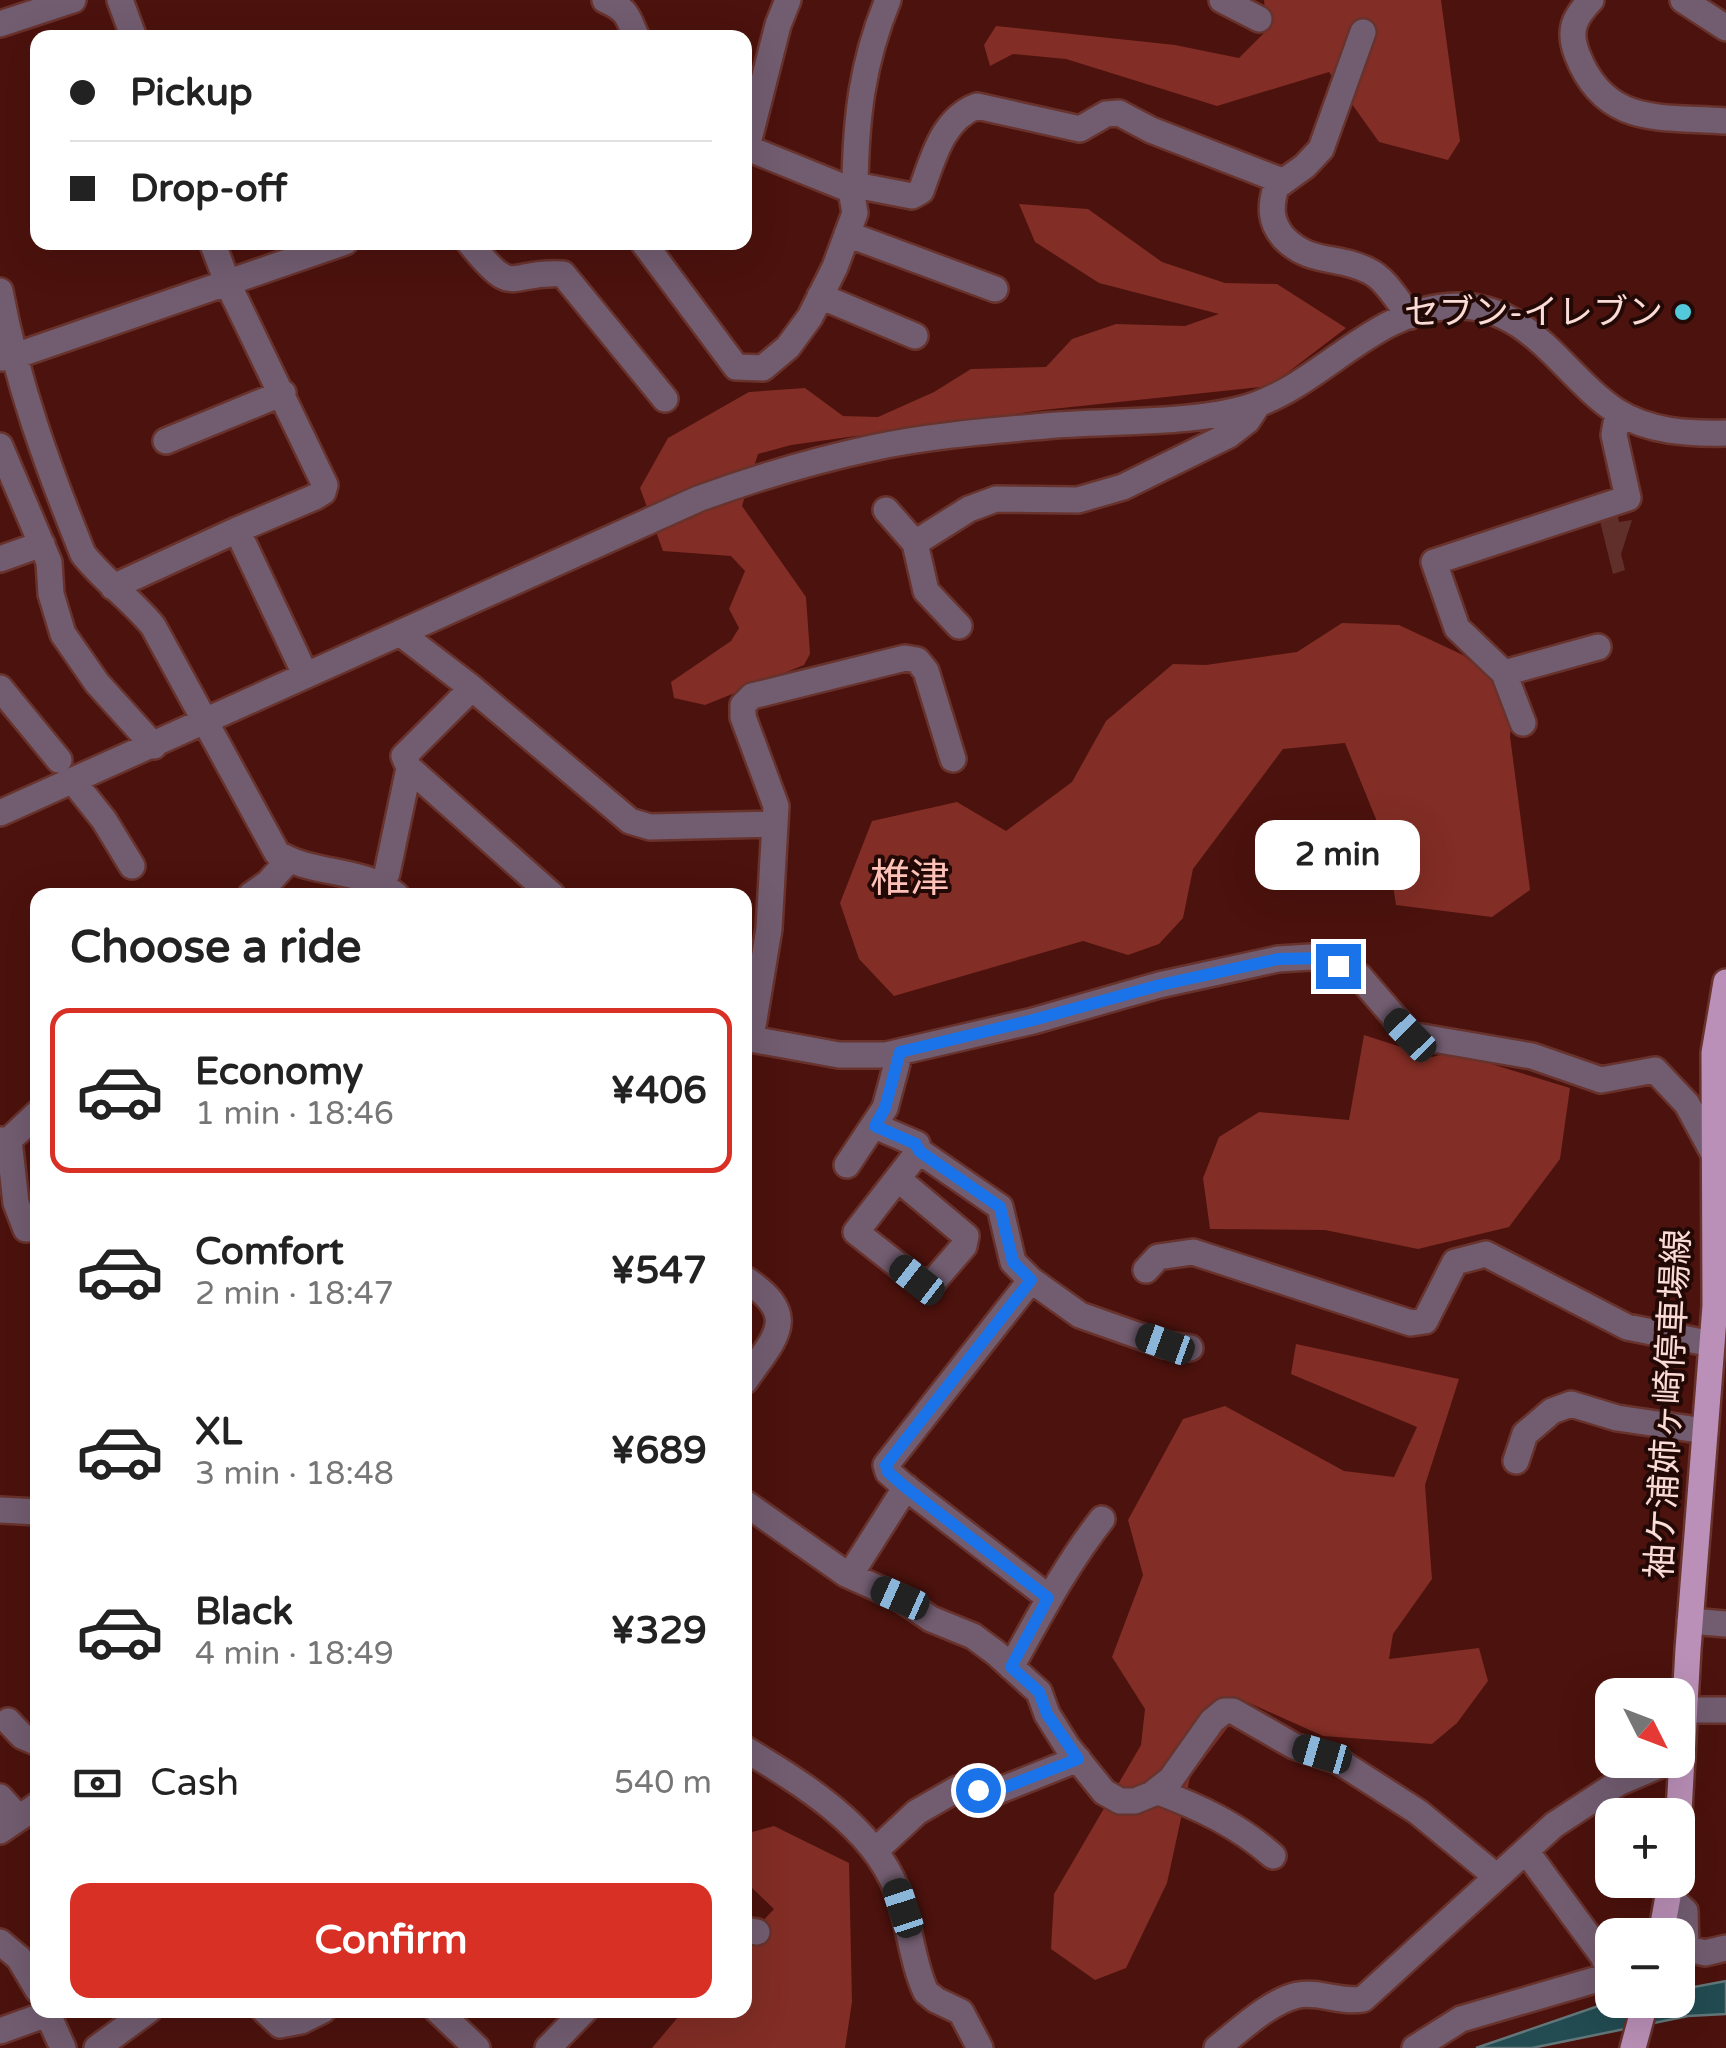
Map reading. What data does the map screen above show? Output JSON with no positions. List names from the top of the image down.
{
  "streets": {
    "main road": ["袖ケ浦姉ヶ崎停車場線"]
  },
  "districts": ["椎津"],
  "places": ["セブン-イレブン"],
  "north": "bottom right",
  "page": {
    "banner": ["Pickup", "Drop-off"],
    "bubble": "2 min",
    "heading": "Choose a ride",
    "list": [
      {
        "name": "Economy",
        "note": "1 min · 18:46",
        "value": "¥406"
      },
      {
        "name": "Comfort",
        "note": "2 min · 18:47",
        "value": "¥547"
      },
      {
        "name": "XL",
        "note": "3 min · 18:48",
        "value": "¥689"
      },
      {
        "name": "Black",
        "note": "4 min · 18:49",
        "value": "¥329"
      }
    ],
    "map_buttons": ["+", "−"],
    "pay": ["Cash", "540 m"],
    "buttons": "Confirm"
  }
}
